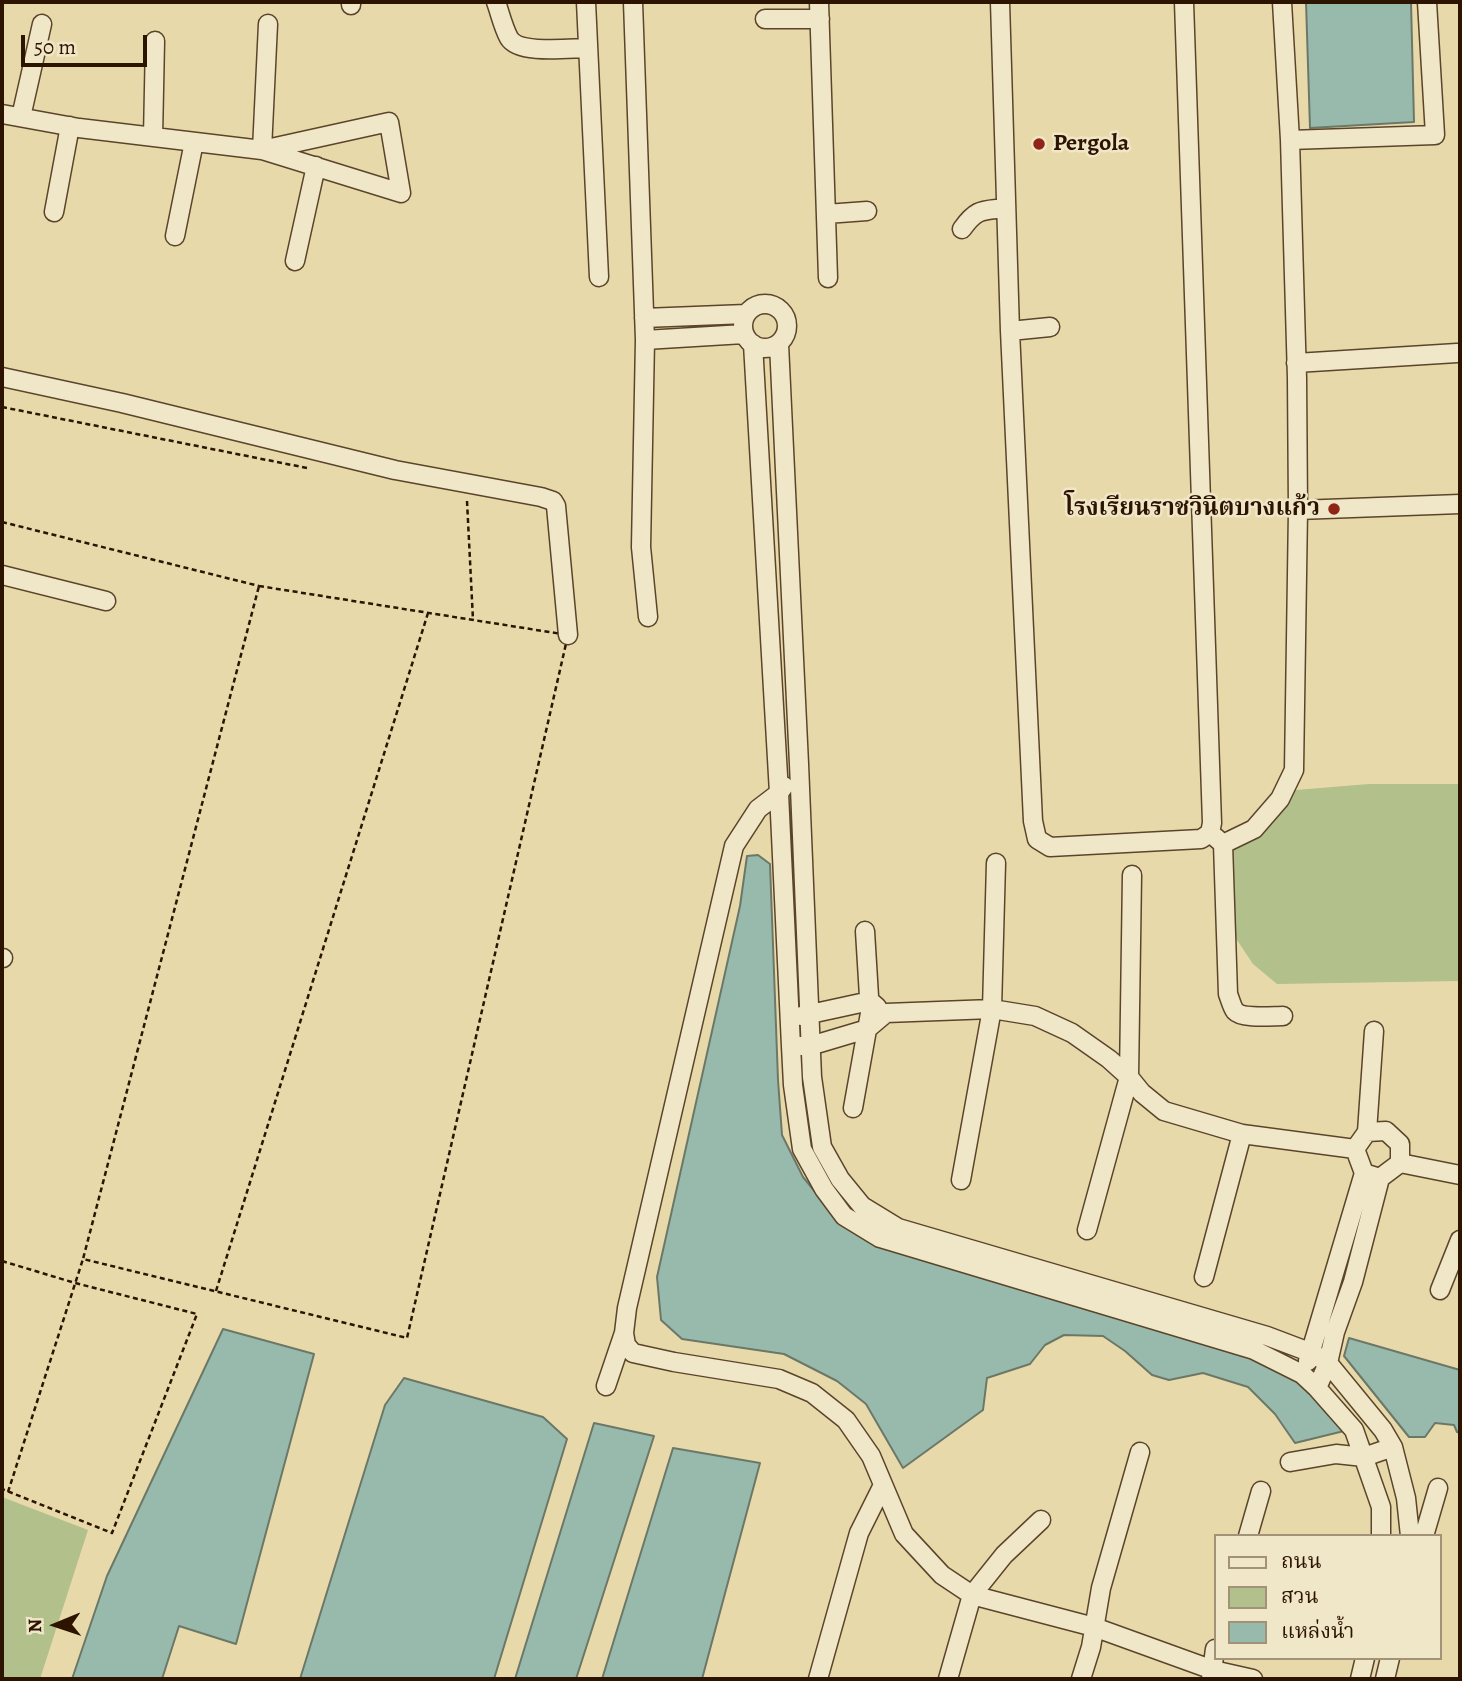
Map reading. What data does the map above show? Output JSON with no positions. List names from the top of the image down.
{
  "places": ["Pergola", "โรงเรียนราชวินิตบางแก้ว"],
  "legend": ["ถนน", "สวน", "แหล่งน้ำ"],
  "scale_bar": "50 m",
  "north": "left"
}
